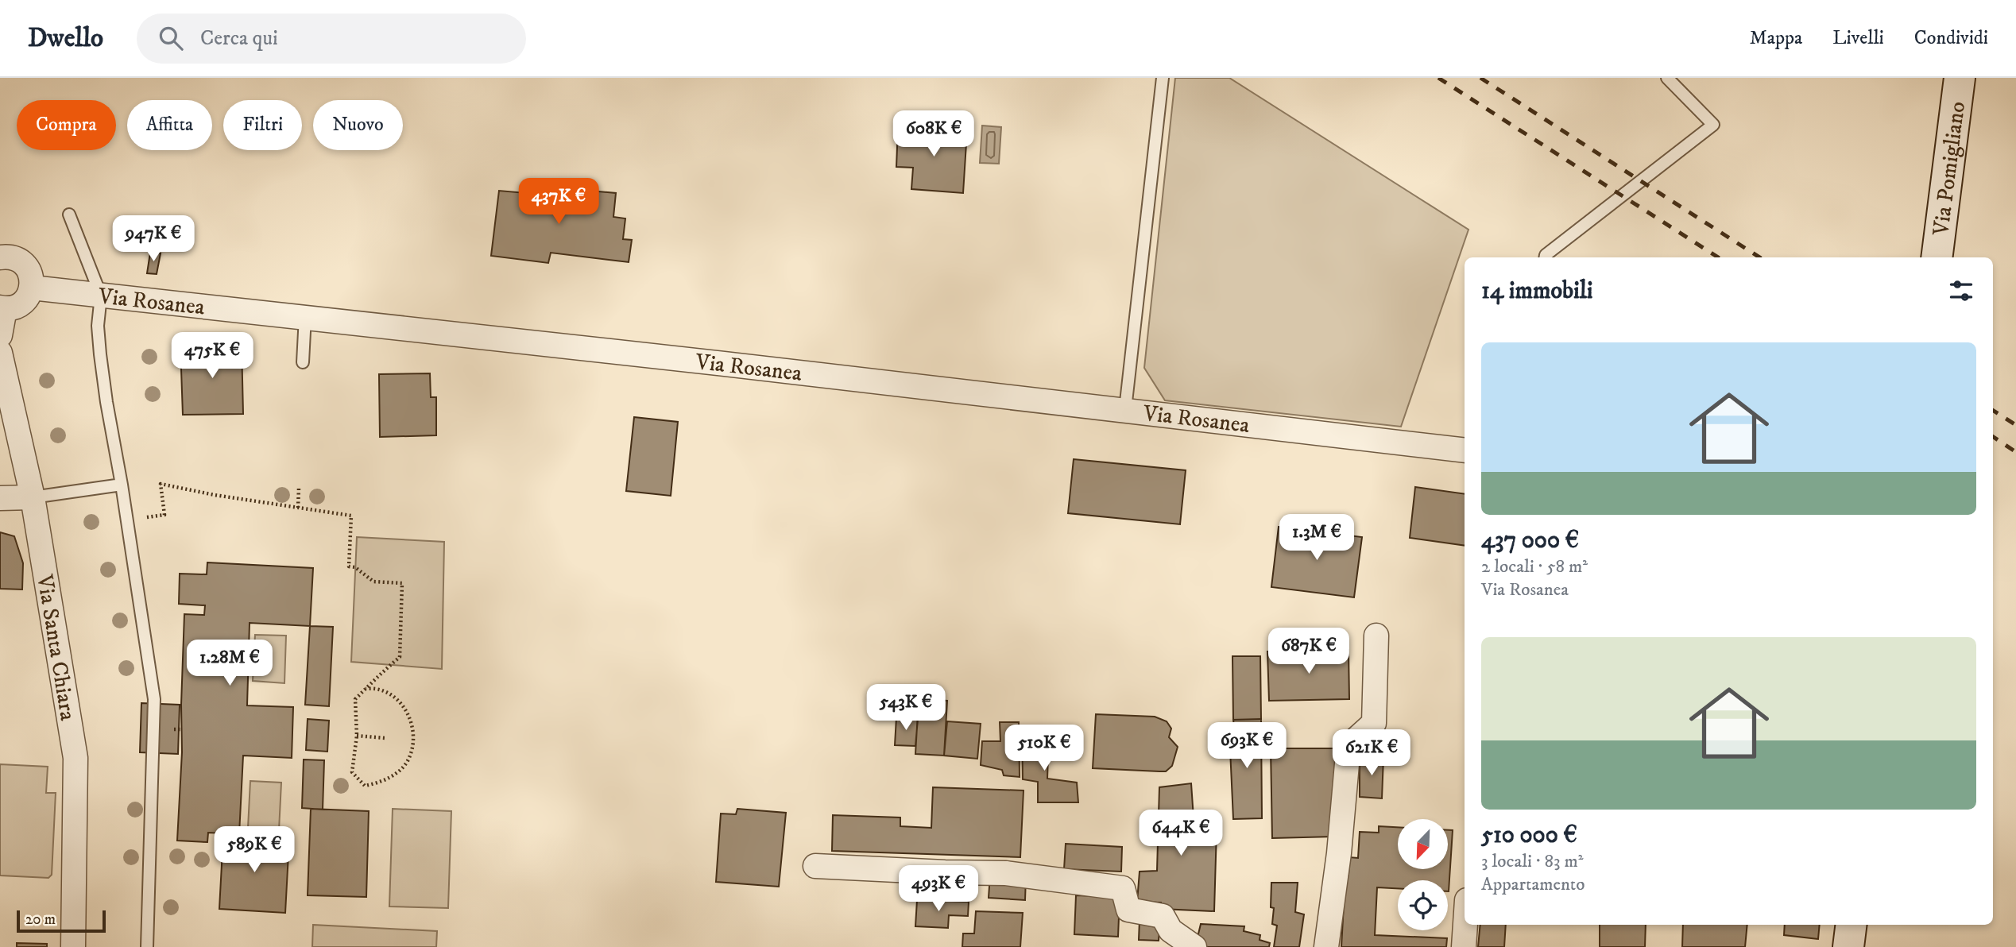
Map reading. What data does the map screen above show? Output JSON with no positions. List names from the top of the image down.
{
  "streets": {
    "main road": ["Via Pomigliano"],
    "street": ["Via Rosanea", "Via Santa Chiara"]
  },
  "scale_bar": "20 m",
  "north": "bottom left",
  "page": {
    "header": "Dwello",
    "search": "Cerca qui",
    "nav": ["Mappa", "Livelli", "Condividi"],
    "chip": [
      "Compra",
      "Affitta",
      "Filtri",
      "Nuovo"
    ],
    "price": [
      "608K €",
      "437K €",
      "947K €",
      "475K €",
      "1.3M €",
      "687K €",
      "1.28M €",
      "543K €",
      "693K €",
      "510K €",
      "621K €",
      "644K €",
      "589K €",
      "493K €"
    ],
    "heading": "14 immobili",
    "list": [
      {
        "name": "437 000 €",
        "note": "2 locali · 58 m² · Via Rosanea"
      },
      {
        "name": "510 000 €",
        "note": "3 locali · 83 m² · Appartamento"
      }
    ],
    "scale": "20 m"
  }
}
